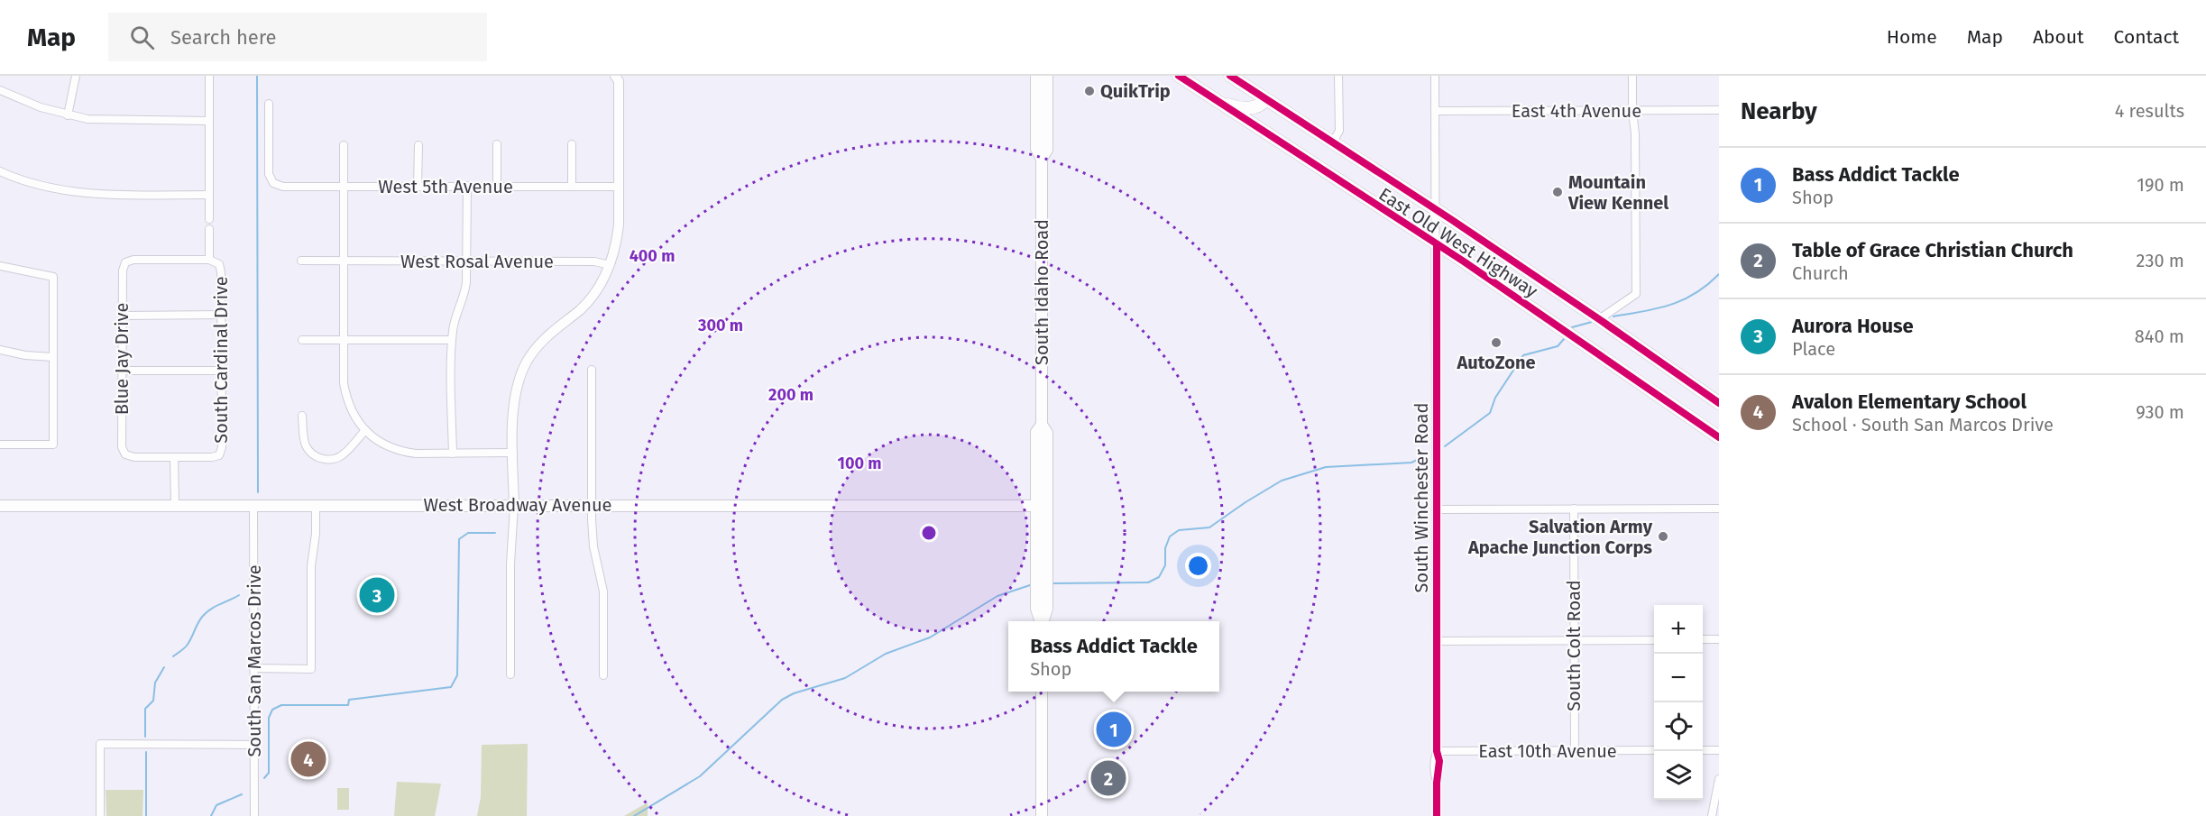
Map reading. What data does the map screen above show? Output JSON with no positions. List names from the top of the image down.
{
  "streets": {
    "main road": ["East Old West Highway", "South Idaho Road", "West Broadway Avenue"],
    "street": [
      "East 4th Avenue",
      "West 5th Avenue",
      "West Rosal Avenue",
      "Blue Jay Drive",
      "South Cardinal Drive",
      "South Winchester Road",
      "South Colt Road",
      "South San Marcos Drive",
      "East 10th Avenue"
    ]
  },
  "crossings": [
    ["East 4th Avenue", "South Winchester Road"],
    ["East Old West Highway", "South Winchester Road"],
    ["South Idaho Road", "West Broadway Avenue"],
    ["Blue Jay Drive", "South Cardinal Drive"],
    ["South Winchester Road", "East 10th Avenue"],
    ["West Broadway Avenue", "South San Marcos Drive"],
    ["South Colt Road", "East 10th Avenue"]
  ],
  "places": [
    "QuikTrip",
    "Mountain View Kennel",
    "AutoZone",
    "Salvation Army Apache Junction Corps"
  ],
  "page": {
    "header": "Map",
    "search": "Search here",
    "nav": [
      "Home",
      "Map",
      "About",
      "Contact"
    ],
    "heading": ["Nearby", "4 results"],
    "list": [
      {
        "mark": "1",
        "name": "Bass Addict Tackle",
        "note": "Shop",
        "value": "190 m"
      },
      {
        "mark": "2",
        "name": "Table of Grace Christian Church",
        "note": "Church",
        "value": "230 m"
      },
      {
        "mark": "3",
        "name": "Aurora House",
        "note": "Place",
        "value": "840 m"
      },
      {
        "mark": "4",
        "name": "Avalon Elementary School",
        "note": "School · South San Marcos Drive",
        "value": "930 m"
      }
    ],
    "pins": [
      "3",
      "1",
      "4",
      "2"
    ],
    "map_buttons": ["+", "−"],
    "popup": ["Bass Addict Tackle", "Shop"]
  },
  "rings": [
    "400 m",
    "300 m",
    "200 m",
    "100 m"
  ]
}
